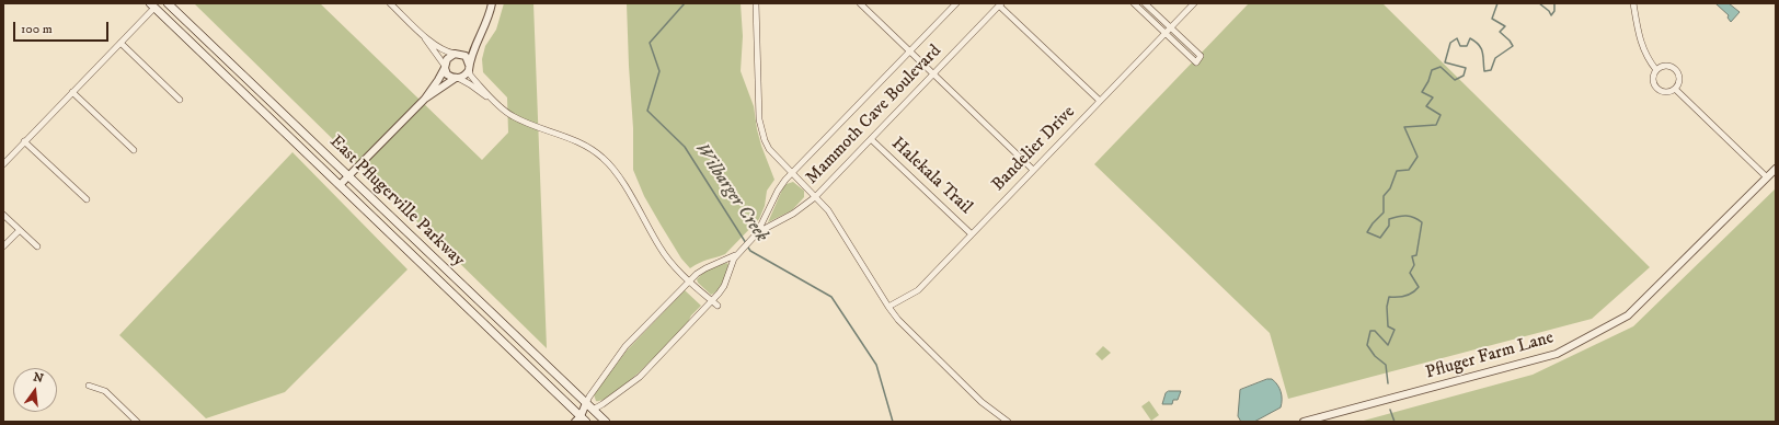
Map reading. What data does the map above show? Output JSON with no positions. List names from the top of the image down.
{
  "streets": {
    "main road": ["East Pflugerville Parkway"],
    "street": [
      "Mammoth Cave Boulevard",
      "Bandelier Drive",
      "Halekala Trail",
      "Pfluger Farm Lane"
    ]
  },
  "crossings": [
    ["Mammoth Cave Boulevard", "Halekala Trail"],
    ["Mammoth Cave Boulevard", "East Pflugerville Parkway"],
    ["Bandelier Drive", "Halekala Trail"]
  ],
  "water": ["Wilbarger Creek"],
  "scale_bar": "100 m",
  "north": "top"
}
